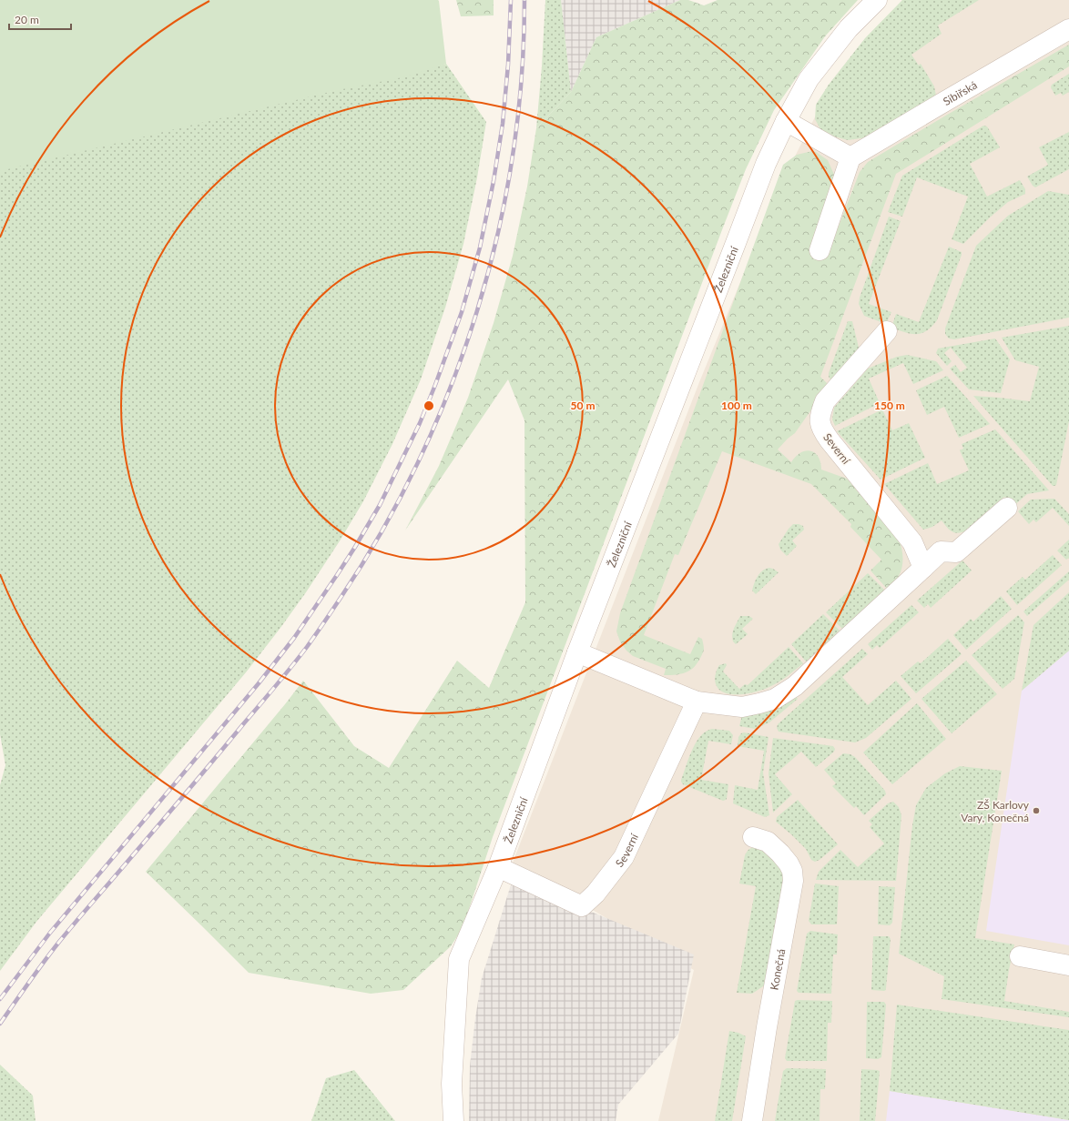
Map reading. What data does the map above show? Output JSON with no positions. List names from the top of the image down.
{
  "streets": {
    "street": [
      "Sibiřská",
      "Železniční",
      "Severní",
      "Konečná"
    ]
  },
  "crossings": [
    ["Železniční", "Severní"]
  ],
  "places": ["ZŠ Karlovy Vary, Konečná"],
  "scale_bar": "20 m",
  "rings": ["50 m", "100 m", "150 m"]
}
